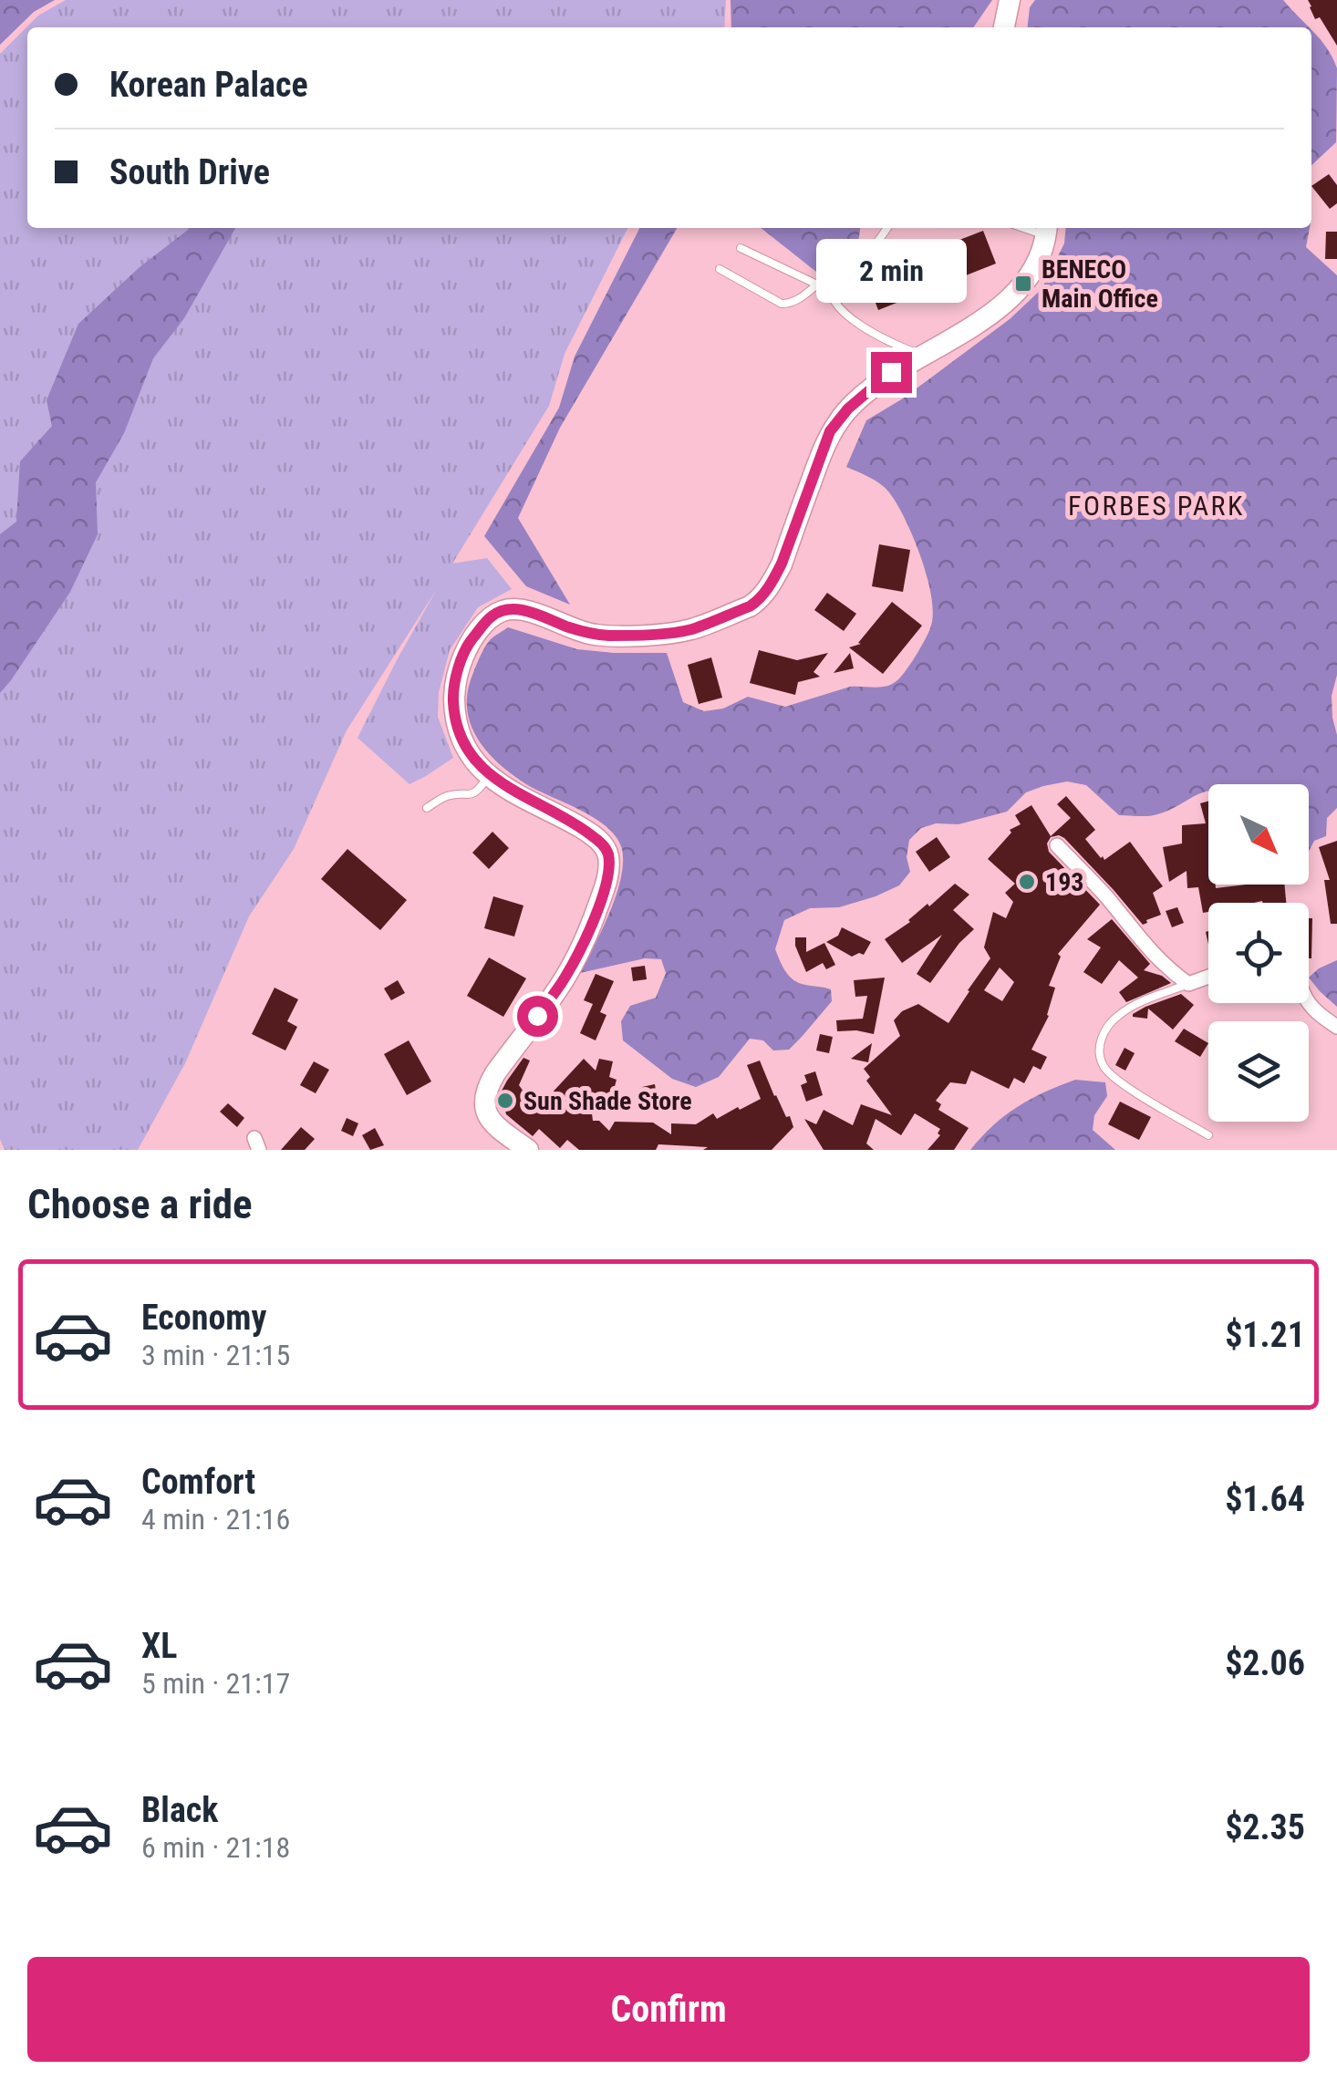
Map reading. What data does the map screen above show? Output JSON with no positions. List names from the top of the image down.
{
  "districts": ["FORBES PARK"],
  "places": {
    "transit": ["BENECO Main Office"],
    "other": ["193", "Sun Shade Store"]
  },
  "north": "bottom right",
  "page": {
    "banner": ["Korean Palace", "South Drive"],
    "bubble": "2 min",
    "heading": "Choose a ride",
    "list": [
      {
        "name": "Economy",
        "note": "3 min · 21:15",
        "value": "$1.21"
      },
      {
        "name": "Comfort",
        "note": "4 min · 21:16",
        "value": "$1.64"
      },
      {
        "name": "XL",
        "note": "5 min · 21:17",
        "value": "$2.06"
      },
      {
        "name": "Black",
        "note": "6 min · 21:18",
        "value": "$2.35"
      }
    ],
    "buttons": "Confirm"
  }
}
